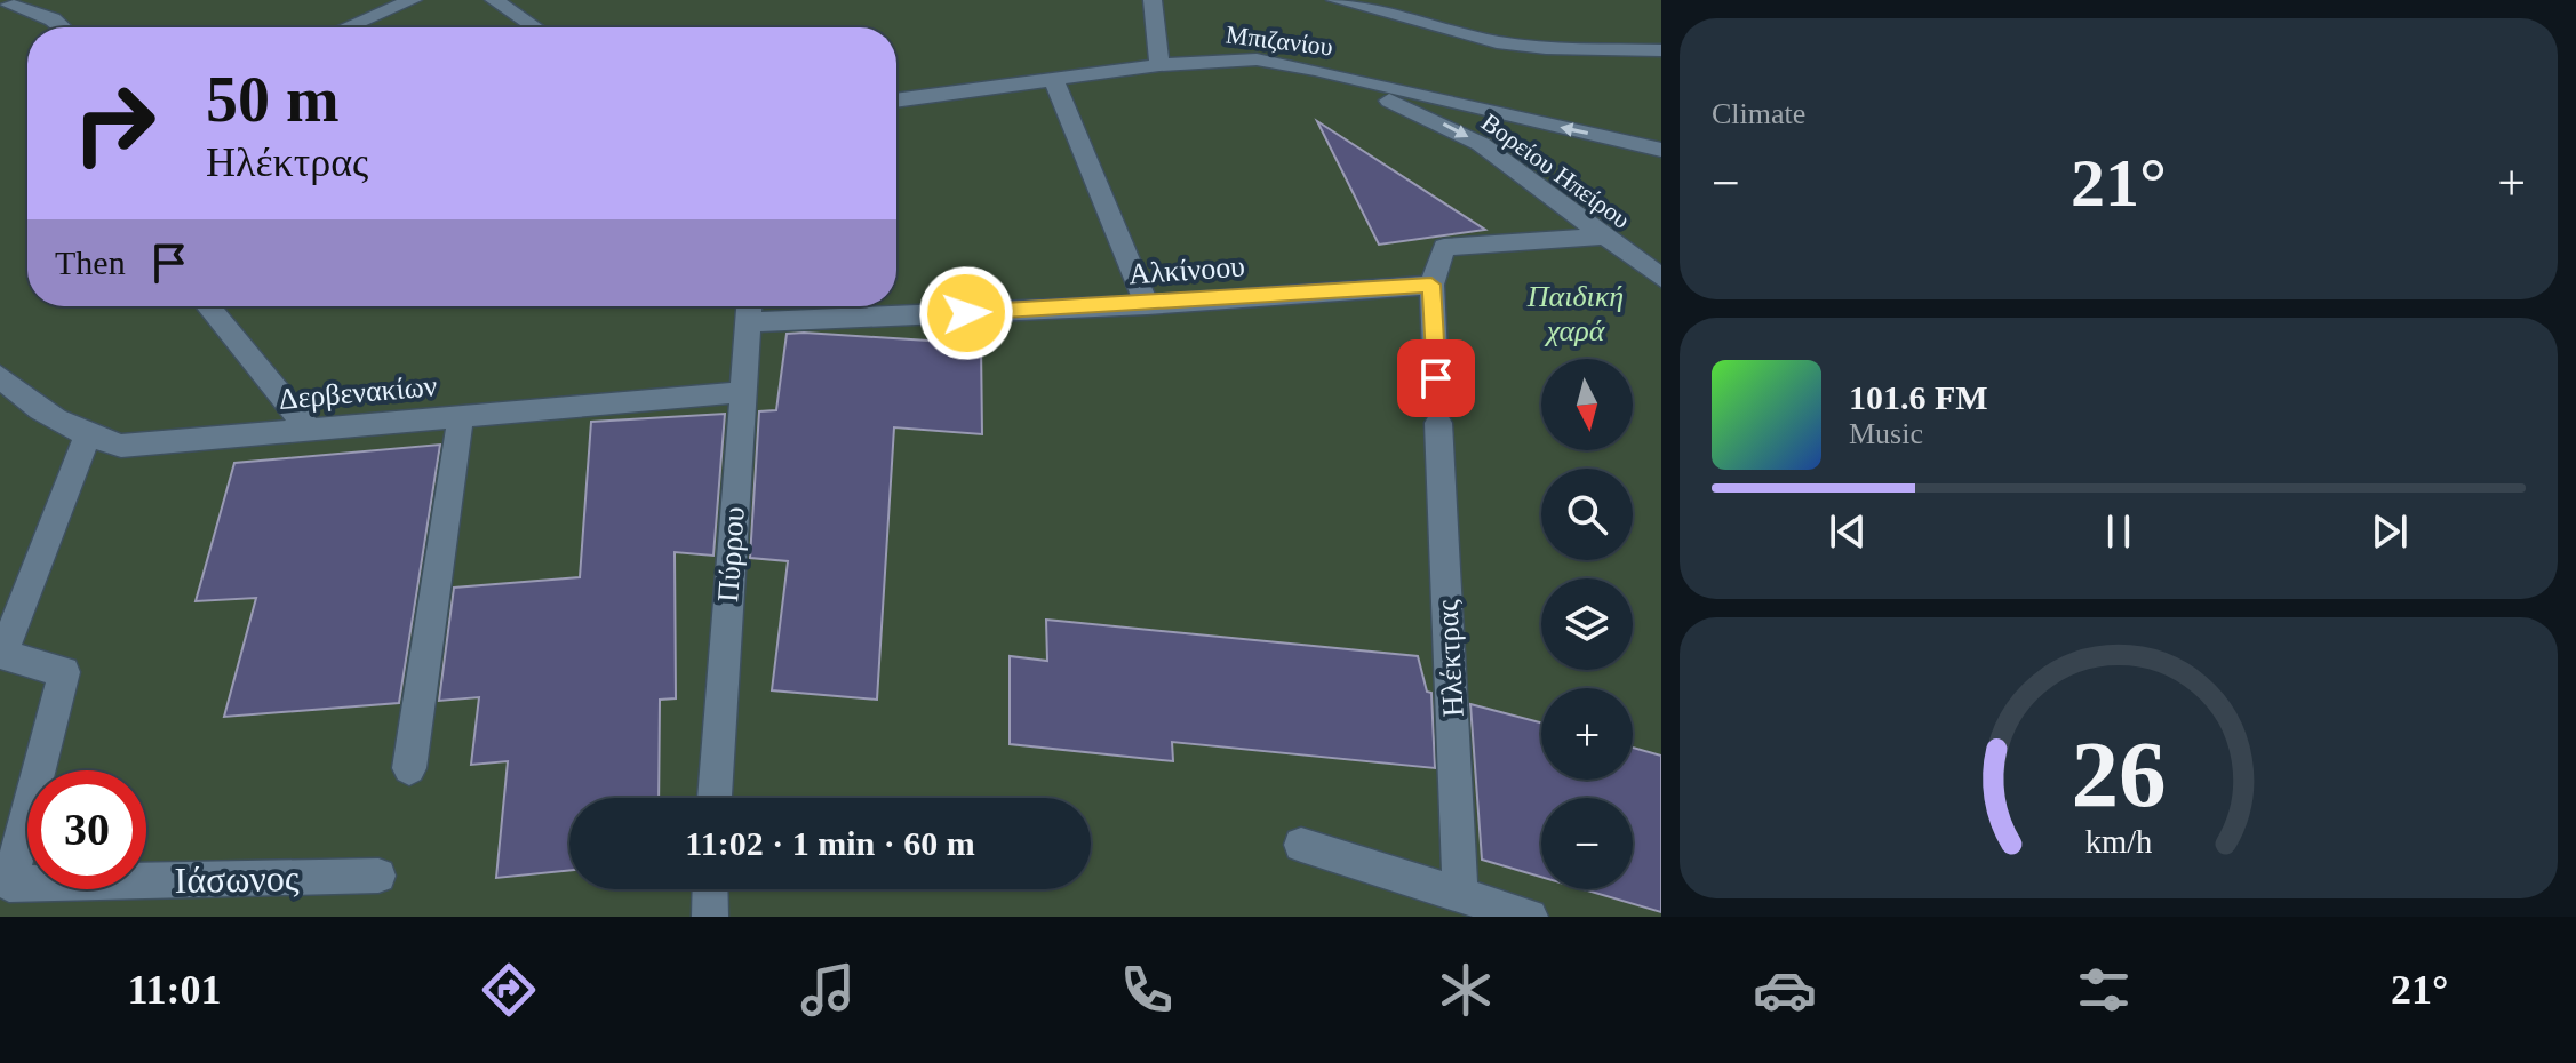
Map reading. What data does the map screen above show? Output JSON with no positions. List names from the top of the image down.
{
  "streets": {
    "street": [
      "Μπιζανίου",
      "Βορείου Ηπείρου",
      "Αλκίνοου",
      "Δερβενακίων",
      "Πύρρου",
      "Ηλέκτρας",
      "Ιάσωνος"
    ]
  },
  "crossings": [
    ["Μπιζανίου", "Βορείου Ηπείρου"],
    ["Αλκίνοου", "Πύρρου"],
    ["Δερβενακίων", "Πύρρου"],
    ["Δερβενακίων", "Ιάσωνος"]
  ],
  "parks": ["Παιδική χαρά"],
  "north": "bottom",
  "page": {
    "tile": "Climate",
    "turn": ["50 m", "Ηλέκτρας"],
    "heat": ["−", "21°", "+"],
    "then": "Then",
    "map_buttons": ["+", "−"],
    "song": ["101.6 FM", "Music"],
    "limit": "30",
    "trip": "11:02 · 1 min · 60 m",
    "tabs": ["11:01", "21°"],
    "gauge": ["26", "km/h"]
  }
}
